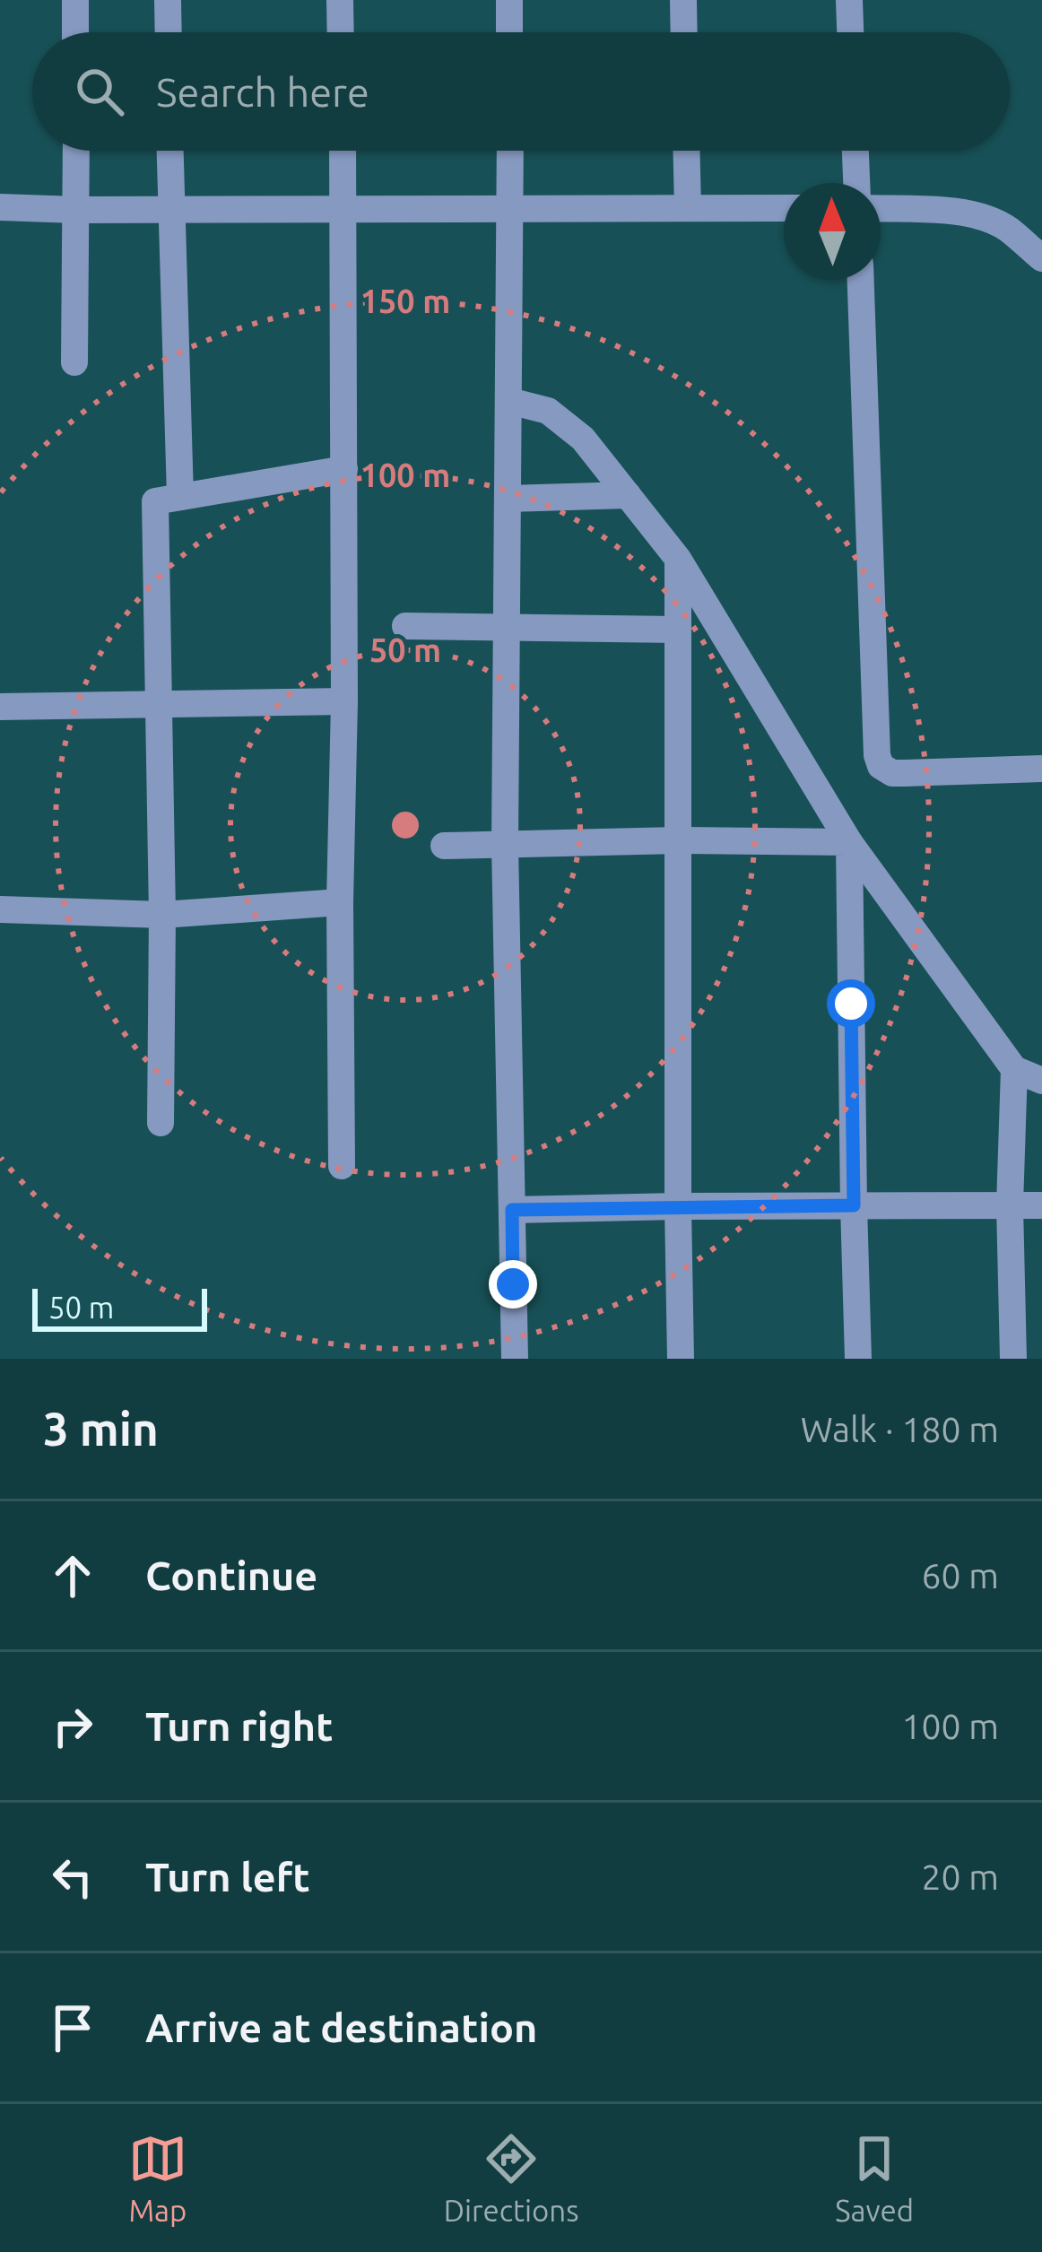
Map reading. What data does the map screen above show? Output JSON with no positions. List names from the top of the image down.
{
  "scale_bar": "50 m",
  "north": "top",
  "page": {
    "search": "Search here",
    "scale": "50 m",
    "heading": ["3 min", "Walk · 180 m"],
    "list": [
      ["Continue", "60 m"],
      ["Turn right", "100 m"],
      ["Turn left", "20 m"],
      "Arrive at destination"
    ],
    "nav": ["Map", "Directions", "Saved"]
  },
  "rings": ["150 m", "100 m", "50 m"]
}
